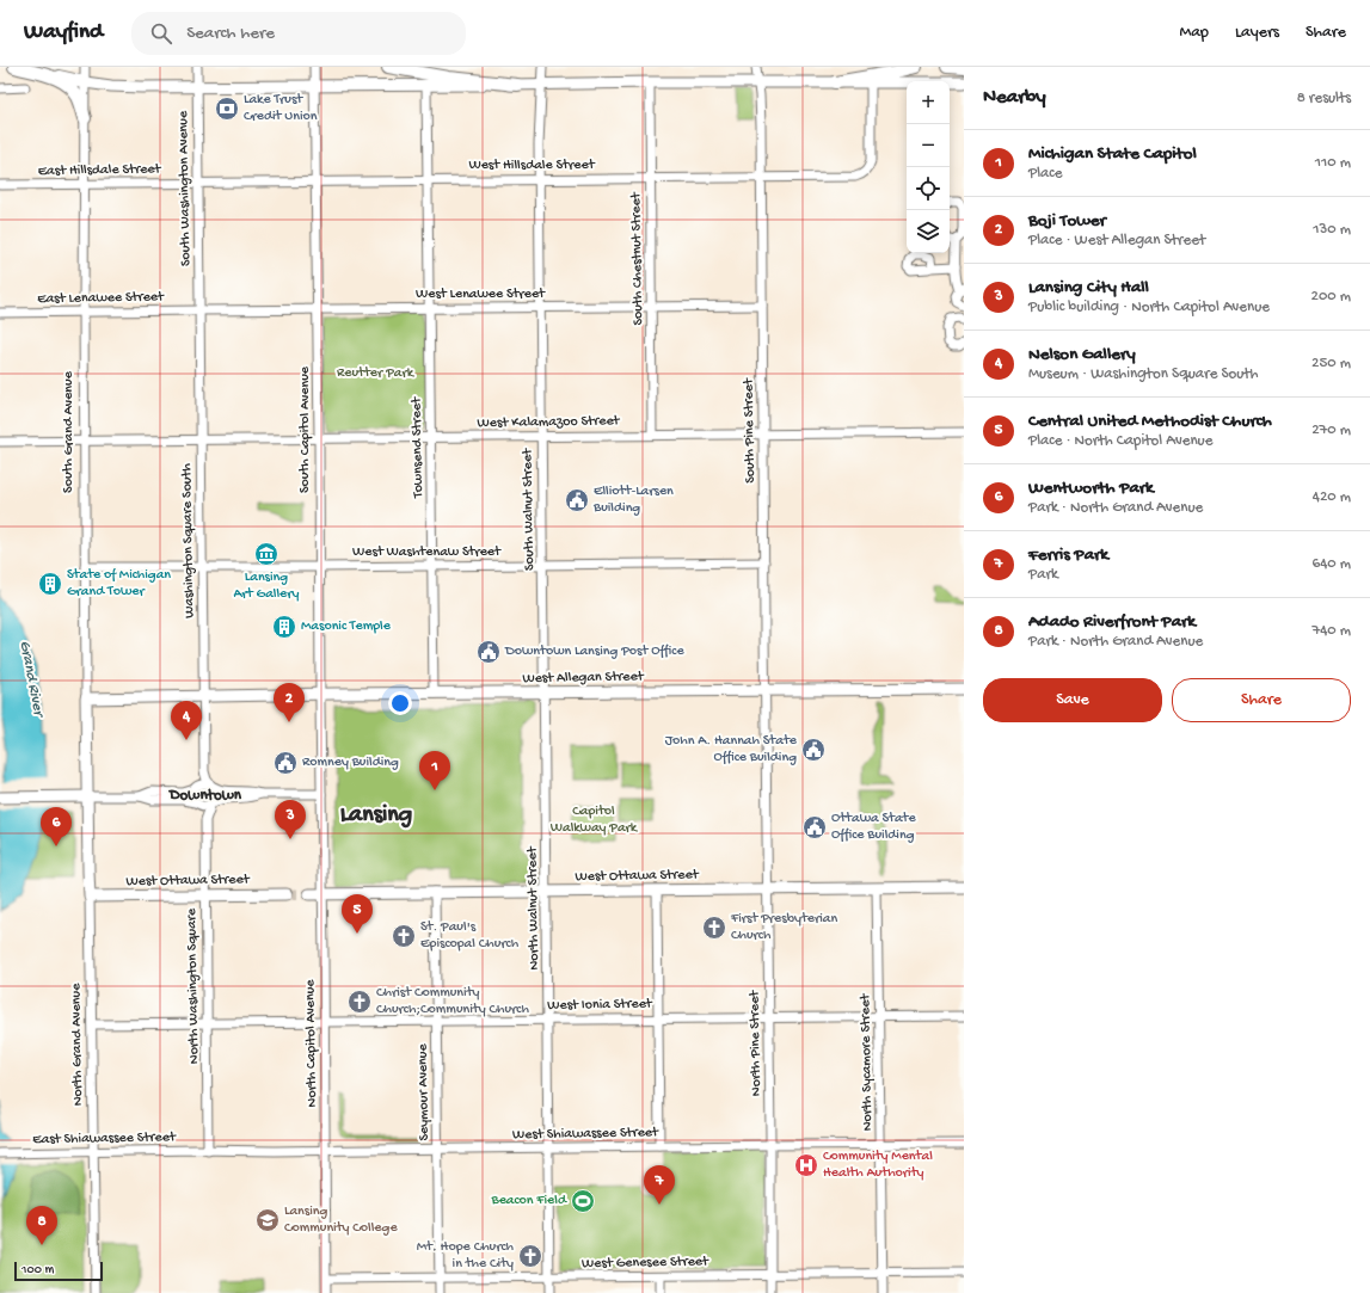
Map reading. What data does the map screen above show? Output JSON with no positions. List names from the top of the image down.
{
  "streets": {
    "main road": [
      "South Grand Avenue",
      "West Allegan Street",
      "West Ottawa Street",
      "North Grand Avenue"
    ],
    "street": [
      "West Hillsdale Street",
      "East Hillsdale Street",
      "South Washington Avenue",
      "South Chestnut Street",
      "West Lenawee Street",
      "East Lenawee Street",
      "West Kalamazoo Street",
      "South Capitol Avenue",
      "South Pine Street",
      "Townsend Street",
      "South Walnut Street",
      "Washington Square South",
      "West Washtenaw Street",
      "North Walnut Street",
      "North Washington Square",
      "West Ionia Street",
      "North Capitol Avenue",
      "North Pine Street",
      "North Sycamore Street",
      "Seymour Avenue",
      "West Shiawassee Street",
      "East Shiawassee Street",
      "West Genesee Street"
    ]
  },
  "crossings": [
    ["West Hillsdale Street", "East Hillsdale Street"],
    ["West Hillsdale Street", "South Washington Avenue"],
    ["West Hillsdale Street", "South Chestnut Street"],
    ["West Hillsdale Street", "South Capitol Avenue"],
    ["West Hillsdale Street", "South Pine Street"],
    ["West Hillsdale Street", "Townsend Street"],
    ["West Hillsdale Street", "South Walnut Street"],
    ["East Hillsdale Street", "South Washington Avenue"],
    ["East Hillsdale Street", "South Grand Avenue"],
    ["South Washington Avenue", "West Lenawee Street"],
    ["South Washington Avenue", "East Lenawee Street"],
    ["South Washington Avenue", "Washington Square South"],
    ["South Chestnut Street", "West Lenawee Street"],
    ["South Chestnut Street", "West Kalamazoo Street"],
    ["West Lenawee Street", "East Lenawee Street"],
    ["West Lenawee Street", "South Capitol Avenue"],
    ["West Lenawee Street", "South Pine Street"],
    ["West Lenawee Street", "Townsend Street"],
    ["West Lenawee Street", "South Walnut Street"],
    ["West Lenawee Street", "Washington Square South"],
    ["East Lenawee Street", "South Grand Avenue"],
    ["East Lenawee Street", "Washington Square South"],
    ["West Kalamazoo Street", "South Capitol Avenue"],
    ["West Kalamazoo Street", "South Pine Street"],
    ["West Kalamazoo Street", "South Grand Avenue"],
    ["West Kalamazoo Street", "Townsend Street"],
    ["West Kalamazoo Street", "South Walnut Street"],
    ["West Kalamazoo Street", "Washington Square South"],
    ["South Capitol Avenue", "West Washtenaw Street"],
    ["South Capitol Avenue", "West Allegan Street"],
    ["South Capitol Avenue", "North Capitol Avenue"],
    ["South Pine Street", "West Washtenaw Street"],
    ["South Pine Street", "West Allegan Street"],
    ["South Pine Street", "North Pine Street"],
    ["South Grand Avenue", "West Washtenaw Street"],
    ["South Grand Avenue", "West Allegan Street"],
    ["South Grand Avenue", "North Grand Avenue"],
    ["Townsend Street", "West Washtenaw Street"],
    ["Townsend Street", "West Allegan Street"],
    ["South Walnut Street", "West Washtenaw Street"],
    ["South Walnut Street", "West Allegan Street"],
    ["South Walnut Street", "North Walnut Street"],
    ["Washington Square South", "West Washtenaw Street"],
    ["Washington Square South", "West Allegan Street"],
    ["West Ottawa Street", "North Walnut Street"],
    ["West Ottawa Street", "North Washington Square"],
    ["West Ottawa Street", "North Capitol Avenue"],
    ["West Ottawa Street", "North Pine Street"],
    ["West Ottawa Street", "North Grand Avenue"],
    ["West Ottawa Street", "North Sycamore Street"],
    ["West Ottawa Street", "Seymour Avenue"],
    ["North Walnut Street", "West Ionia Street"],
    ["North Walnut Street", "West Shiawassee Street"],
    ["North Walnut Street", "West Genesee Street"],
    ["North Washington Square", "West Ionia Street"],
    ["North Washington Square", "West Shiawassee Street"],
    ["North Washington Square", "East Shiawassee Street"],
    ["West Ionia Street", "North Capitol Avenue"],
    ["West Ionia Street", "North Pine Street"],
    ["West Ionia Street", "North Grand Avenue"],
    ["West Ionia Street", "North Sycamore Street"],
    ["West Ionia Street", "Seymour Avenue"],
    ["North Capitol Avenue", "West Shiawassee Street"],
    ["North Capitol Avenue", "West Genesee Street"],
    ["North Pine Street", "West Shiawassee Street"],
    ["North Pine Street", "West Genesee Street"],
    ["North Grand Avenue", "East Shiawassee Street"],
    ["North Sycamore Street", "West Shiawassee Street"],
    ["North Sycamore Street", "West Genesee Street"],
    ["Seymour Avenue", "West Shiawassee Street"],
    ["Seymour Avenue", "West Genesee Street"],
    ["West Shiawassee Street", "East Shiawassee Street"]
  ],
  "districts": ["Downtown", "Lansing"],
  "water": ["Grand River"],
  "parks": ["Reutter Park", "Capitol Walkway Park"],
  "places": {
    "bank": ["Lake Trust Credit Union"],
    "public building": [
      "Elliott-Larsen Building",
      "Downtown Lansing Post Office",
      "John A. Hannah State Office Building",
      "Romney Building",
      "Ottawa State Office Building"
    ],
    "museum": ["Lansing Art Gallery"],
    "building": ["State of Michigan Grand Tower", "Masonic Temple"],
    "church": [
      "First Presbyterian Church",
      "St. Paul's Episcopal Church",
      "Christ Community Church;Community Church",
      "Mt. Hope Church in the City"
    ],
    "hospital": ["Community Mental Health Authority"],
    "sports": ["Beacon Field"],
    "school or university": ["Lansing Community College"]
  },
  "scale_bar": "100 m",
  "page": {
    "header": "Wayfind",
    "search": "Search here",
    "nav": ["Map", "Layers", "Share"],
    "heading": ["Nearby", "8 results"],
    "map_buttons": ["+", "−"],
    "list": [
      {
        "mark": "1",
        "name": "Michigan State Capitol",
        "note": "Place",
        "value": "110 m"
      },
      {
        "mark": "2",
        "name": "Boji Tower",
        "note": "Place · West Allegan Street",
        "value": "130 m"
      },
      {
        "mark": "3",
        "name": "Lansing City Hall",
        "note": "Public building · North Capitol Avenue",
        "value": "200 m"
      },
      {
        "mark": "4",
        "name": "Nelson Gallery",
        "note": "Museum · Washington Square South",
        "value": "250 m"
      },
      {
        "mark": "5",
        "name": "Central United Methodist Church",
        "note": "Place · North Capitol Avenue",
        "value": "270 m"
      },
      {
        "mark": "6",
        "name": "Wentworth Park",
        "note": "Park · North Grand Avenue",
        "value": "420 m"
      },
      {
        "mark": "7",
        "name": "Ferris Park",
        "note": "Park",
        "value": "640 m"
      },
      {
        "mark": "8",
        "name": "Adado Riverfront Park",
        "note": "Park · North Grand Avenue",
        "value": "740 m"
      }
    ],
    "buttons": ["Save", "Share"],
    "pins": [
      "2",
      "4",
      "1",
      "3",
      "6",
      "5",
      "7",
      "8"
    ],
    "scale": "100 m"
  }
}
